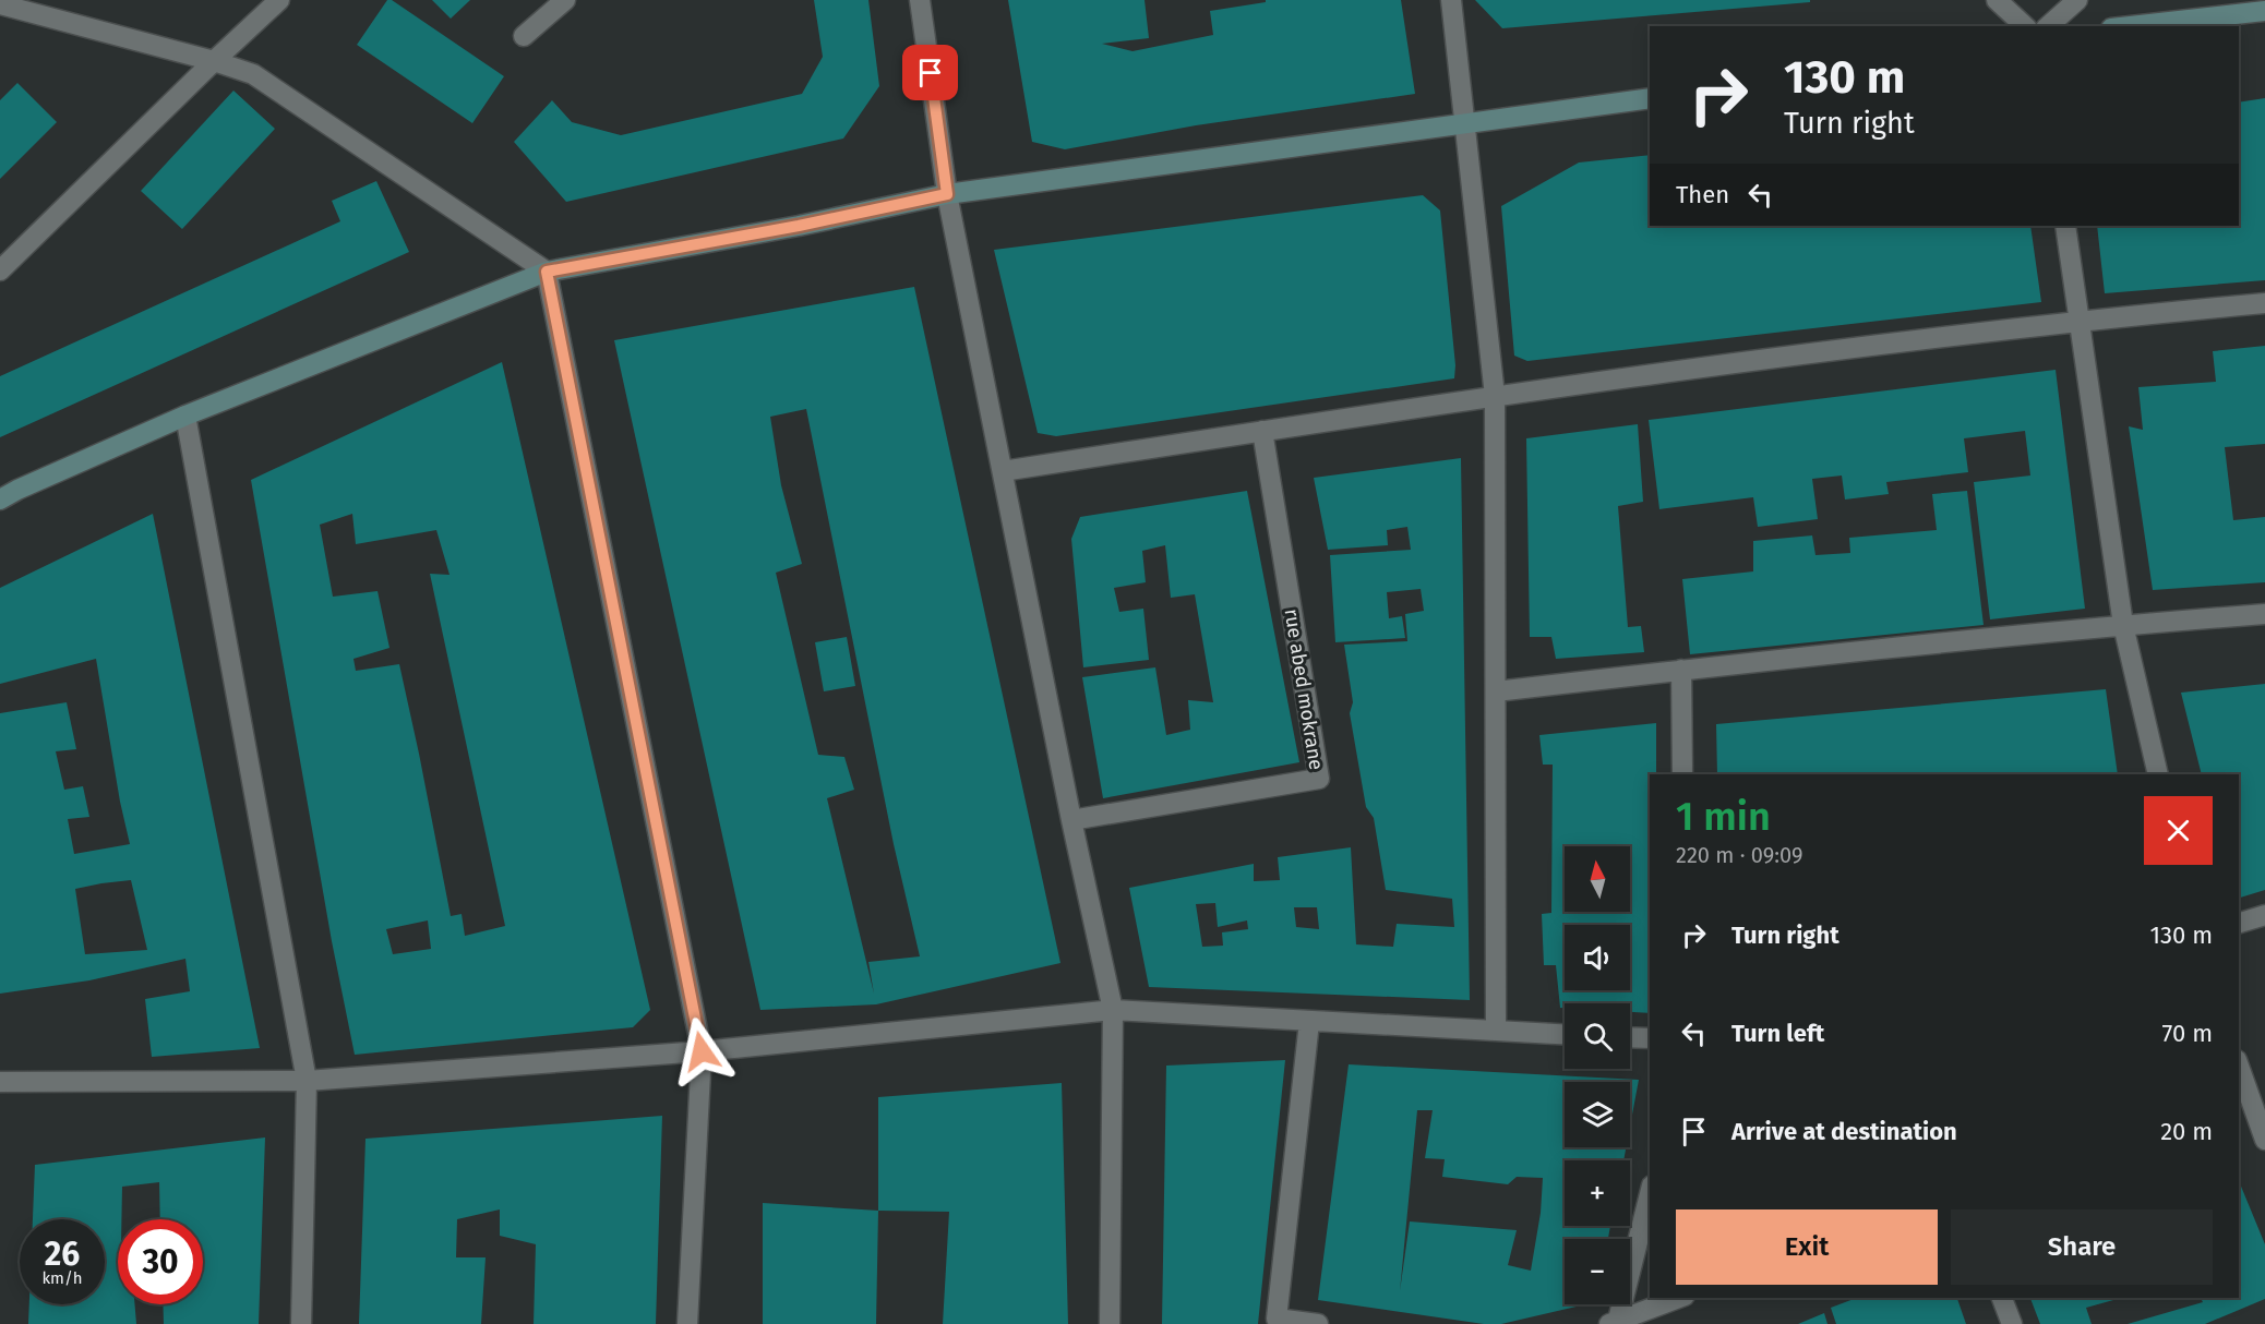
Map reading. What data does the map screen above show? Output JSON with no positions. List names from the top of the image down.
{
  "streets": {
    "street": ["rue abed mokrane"]
  },
  "north": "top",
  "page": {
    "turn": ["130 m", "Turn right"],
    "then": "Then",
    "heading": ["1 min", "220 m · 09:09"],
    "map_buttons": ["+", "−"],
    "list": [
      {
        "name": "Turn right",
        "value": "130 m"
      },
      {
        "name": "Turn left",
        "value": "70 m"
      },
      {
        "name": "Arrive at destination",
        "value": "20 m"
      }
    ],
    "buttons": ["Exit", "Share"],
    "speed": "26 km/h",
    "limit": "30"
  }
}
